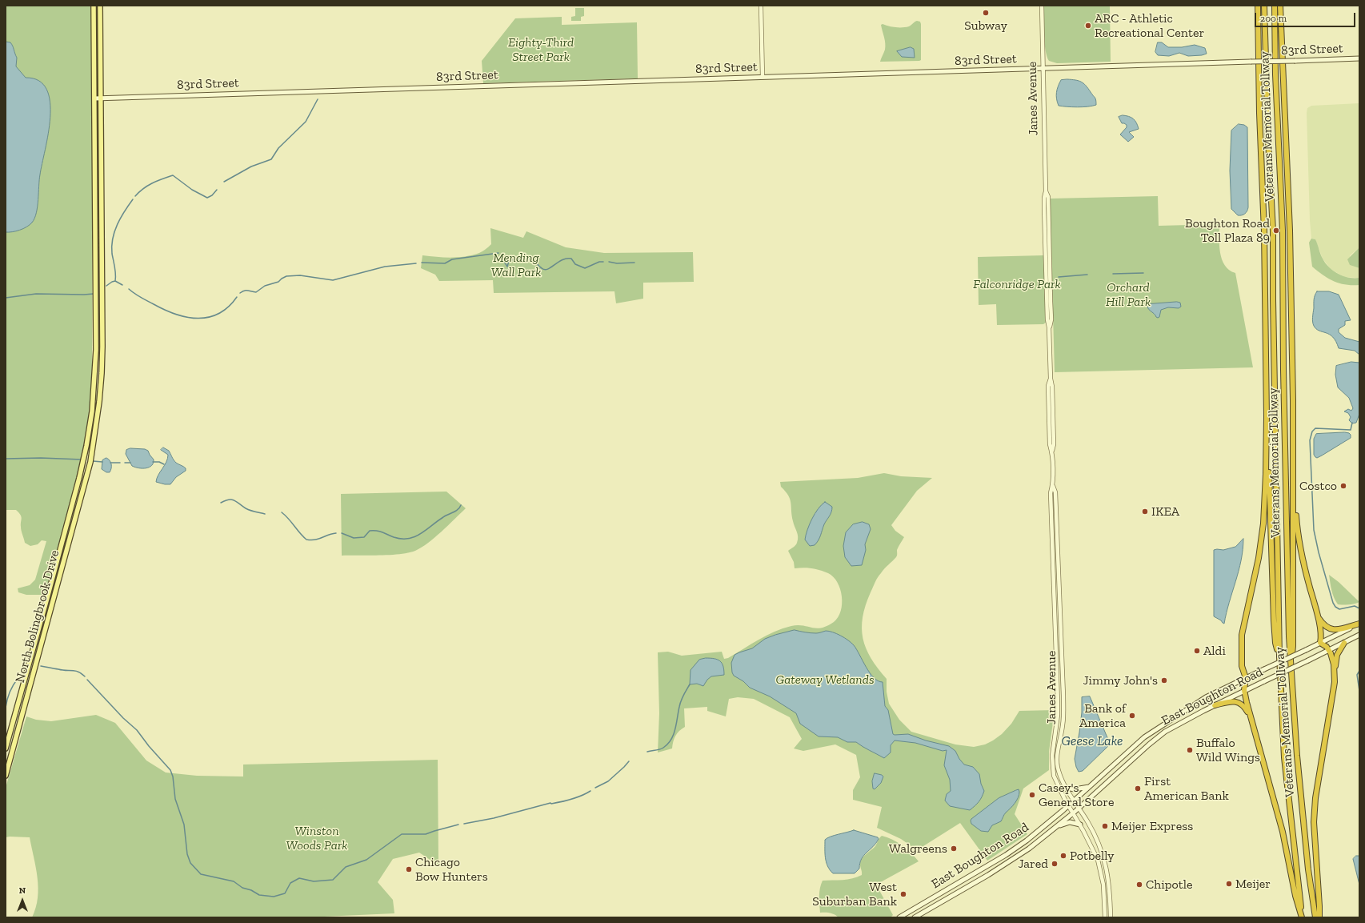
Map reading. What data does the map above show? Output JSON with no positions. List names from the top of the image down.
{
  "streets": {
    "highway": ["Veterans Memorial Tollway"],
    "main road": ["83rd Street", "North Bolingbrook Drive", "East Boughton Road"],
    "street": ["Janes Avenue"]
  },
  "crossings": [
    ["83rd Street", "Janes Avenue"],
    ["83rd Street", "North Bolingbrook Drive"],
    ["Janes Avenue", "East Boughton Road"]
  ],
  "water": ["Geese Lake"],
  "parks": [
    "Eighty-Third Street Park",
    "Mending Wall Park",
    "Falconridge Park",
    "Orchard Hill Park",
    "Gateway Wetlands",
    "Winston Woods Park"
  ],
  "places": [
    "Subway",
    "ARC - Athletic Recreational Center",
    "Boughton Road Toll Plaza 89",
    "Costco",
    "IKEA",
    "Aldi",
    "Jimmy John's",
    "Bank of America",
    "Buffalo Wild Wings",
    "First American Bank",
    "Casey's General Store",
    "Meijer Express",
    "Walgreens",
    "Potbelly",
    "Jared",
    "Chicago Bow Hunters",
    "Meijer",
    "Chipotle",
    "West Suburban Bank"
  ],
  "scale_bar": "200 m",
  "north": "top"
}
